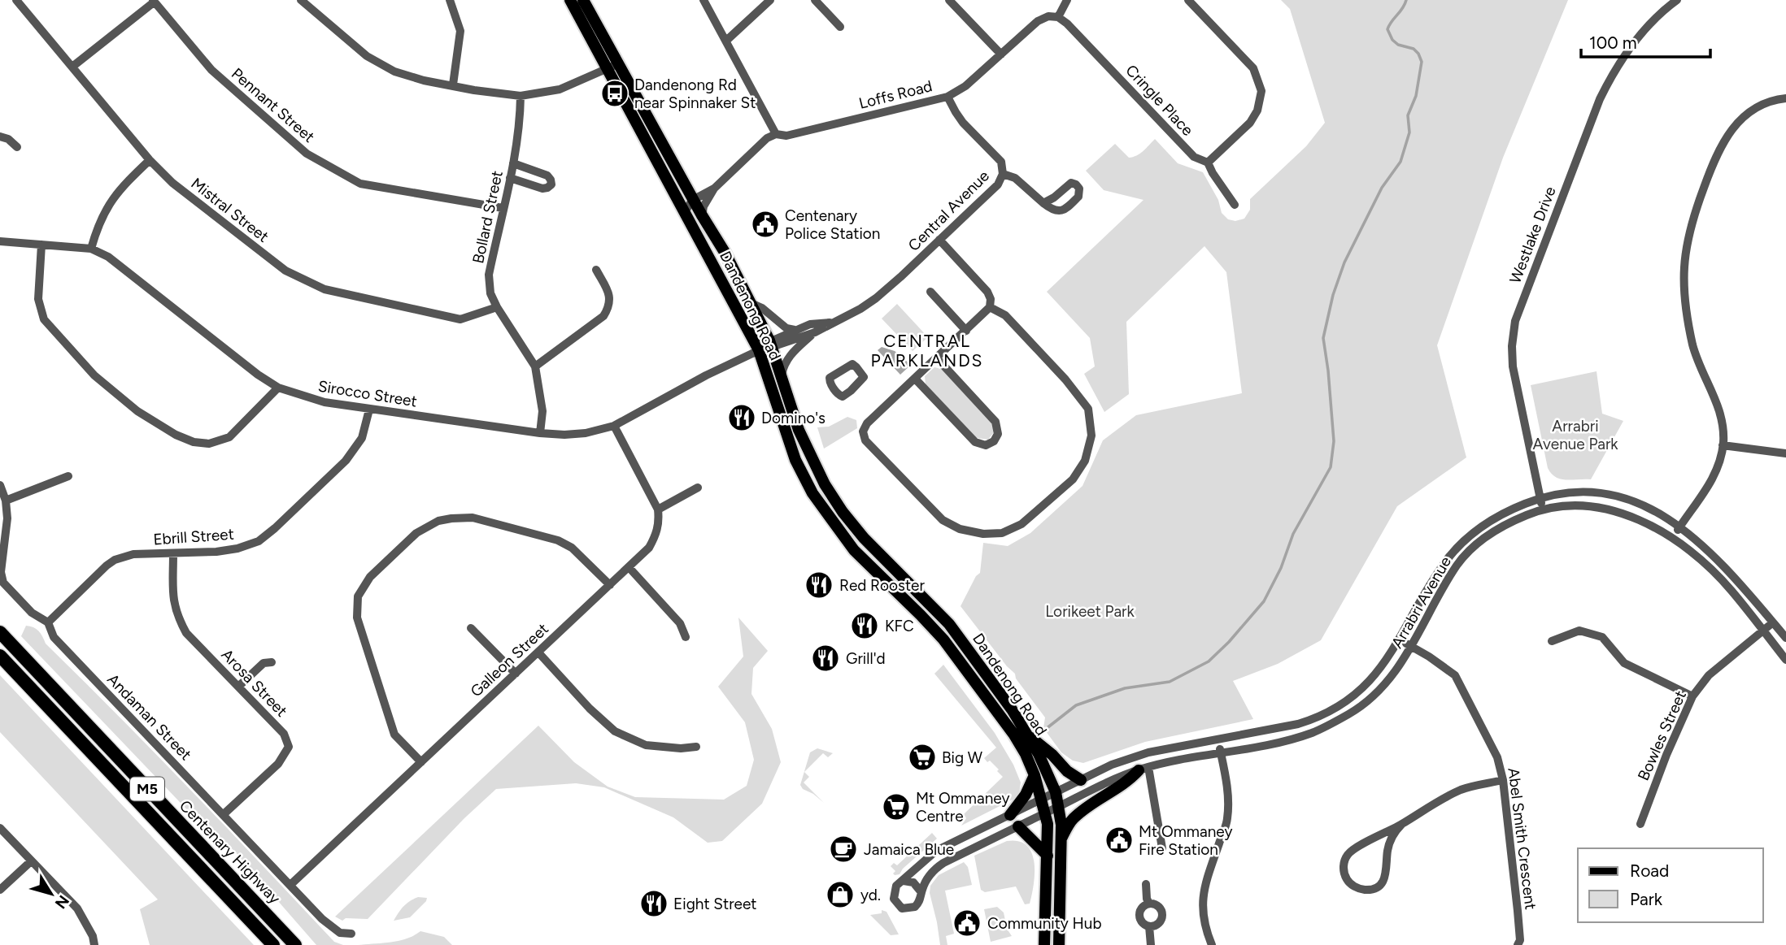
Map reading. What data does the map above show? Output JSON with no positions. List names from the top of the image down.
{
  "streets": {
    "highway": ["M5", "Centenary Highway"],
    "main road": ["Dandenong Road"],
    "street": [
      "Loffs Road",
      "Cringle Place",
      "Pennant Street",
      "Mistral Street",
      "Central Avenue",
      "Bollard Street",
      "Westlake Drive",
      "Sirocco Street",
      "Ebrill Street",
      "Arrabri Avenue",
      "Galleon Street",
      "Arosa Street",
      "Andaman Street",
      "Bowles Street",
      "Abel Smith Crescent"
    ]
  },
  "crossings": [
    ["Loffs Road", "Cringle Place"],
    ["Loffs Road", "Central Avenue"],
    ["Pennant Street", "Bollard Street"],
    ["Mistral Street", "Bollard Street"],
    ["Central Avenue", "Dandenong Road"],
    ["Central Avenue", "Sirocco Street"],
    ["Bollard Street", "Sirocco Street"],
    ["Westlake Drive", "Arrabri Avenue"],
    ["Dandenong Road", "Sirocco Street"],
    ["Dandenong Road", "Arrabri Avenue"],
    ["Sirocco Street", "Ebrill Street"],
    ["Ebrill Street", "Arosa Street"],
    ["Ebrill Street", "Andaman Street"],
    ["Arrabri Avenue", "Bowles Street"],
    ["Arrabri Avenue", "Abel Smith Crescent"],
    ["Galleon Street", "Andaman Street"],
    ["Arosa Street", "Andaman Street"]
  ],
  "districts": ["CENTRAL PARKLANDS"],
  "parks": ["Arrabri Avenue Park", "Lorikeet Park"],
  "places": {
    "bus stop": ["Dandenong Rd near Spinnaker St"],
    "public building": ["Centenary Police Station", "Mt Ommaney Fire Station", "Community Hub"],
    "restaurant": [
      "Domino's",
      "Red Rooster",
      "KFC",
      "Grill'd",
      "Eight Street"
    ],
    "supermarket": ["Big W", "Mt Ommaney Centre"],
    "cafe": ["Jamaica Blue"],
    "shop": ["yd."]
  },
  "legend": ["Road", "Park"],
  "scale_bar": "100 m",
  "north": "bottom right"
}
